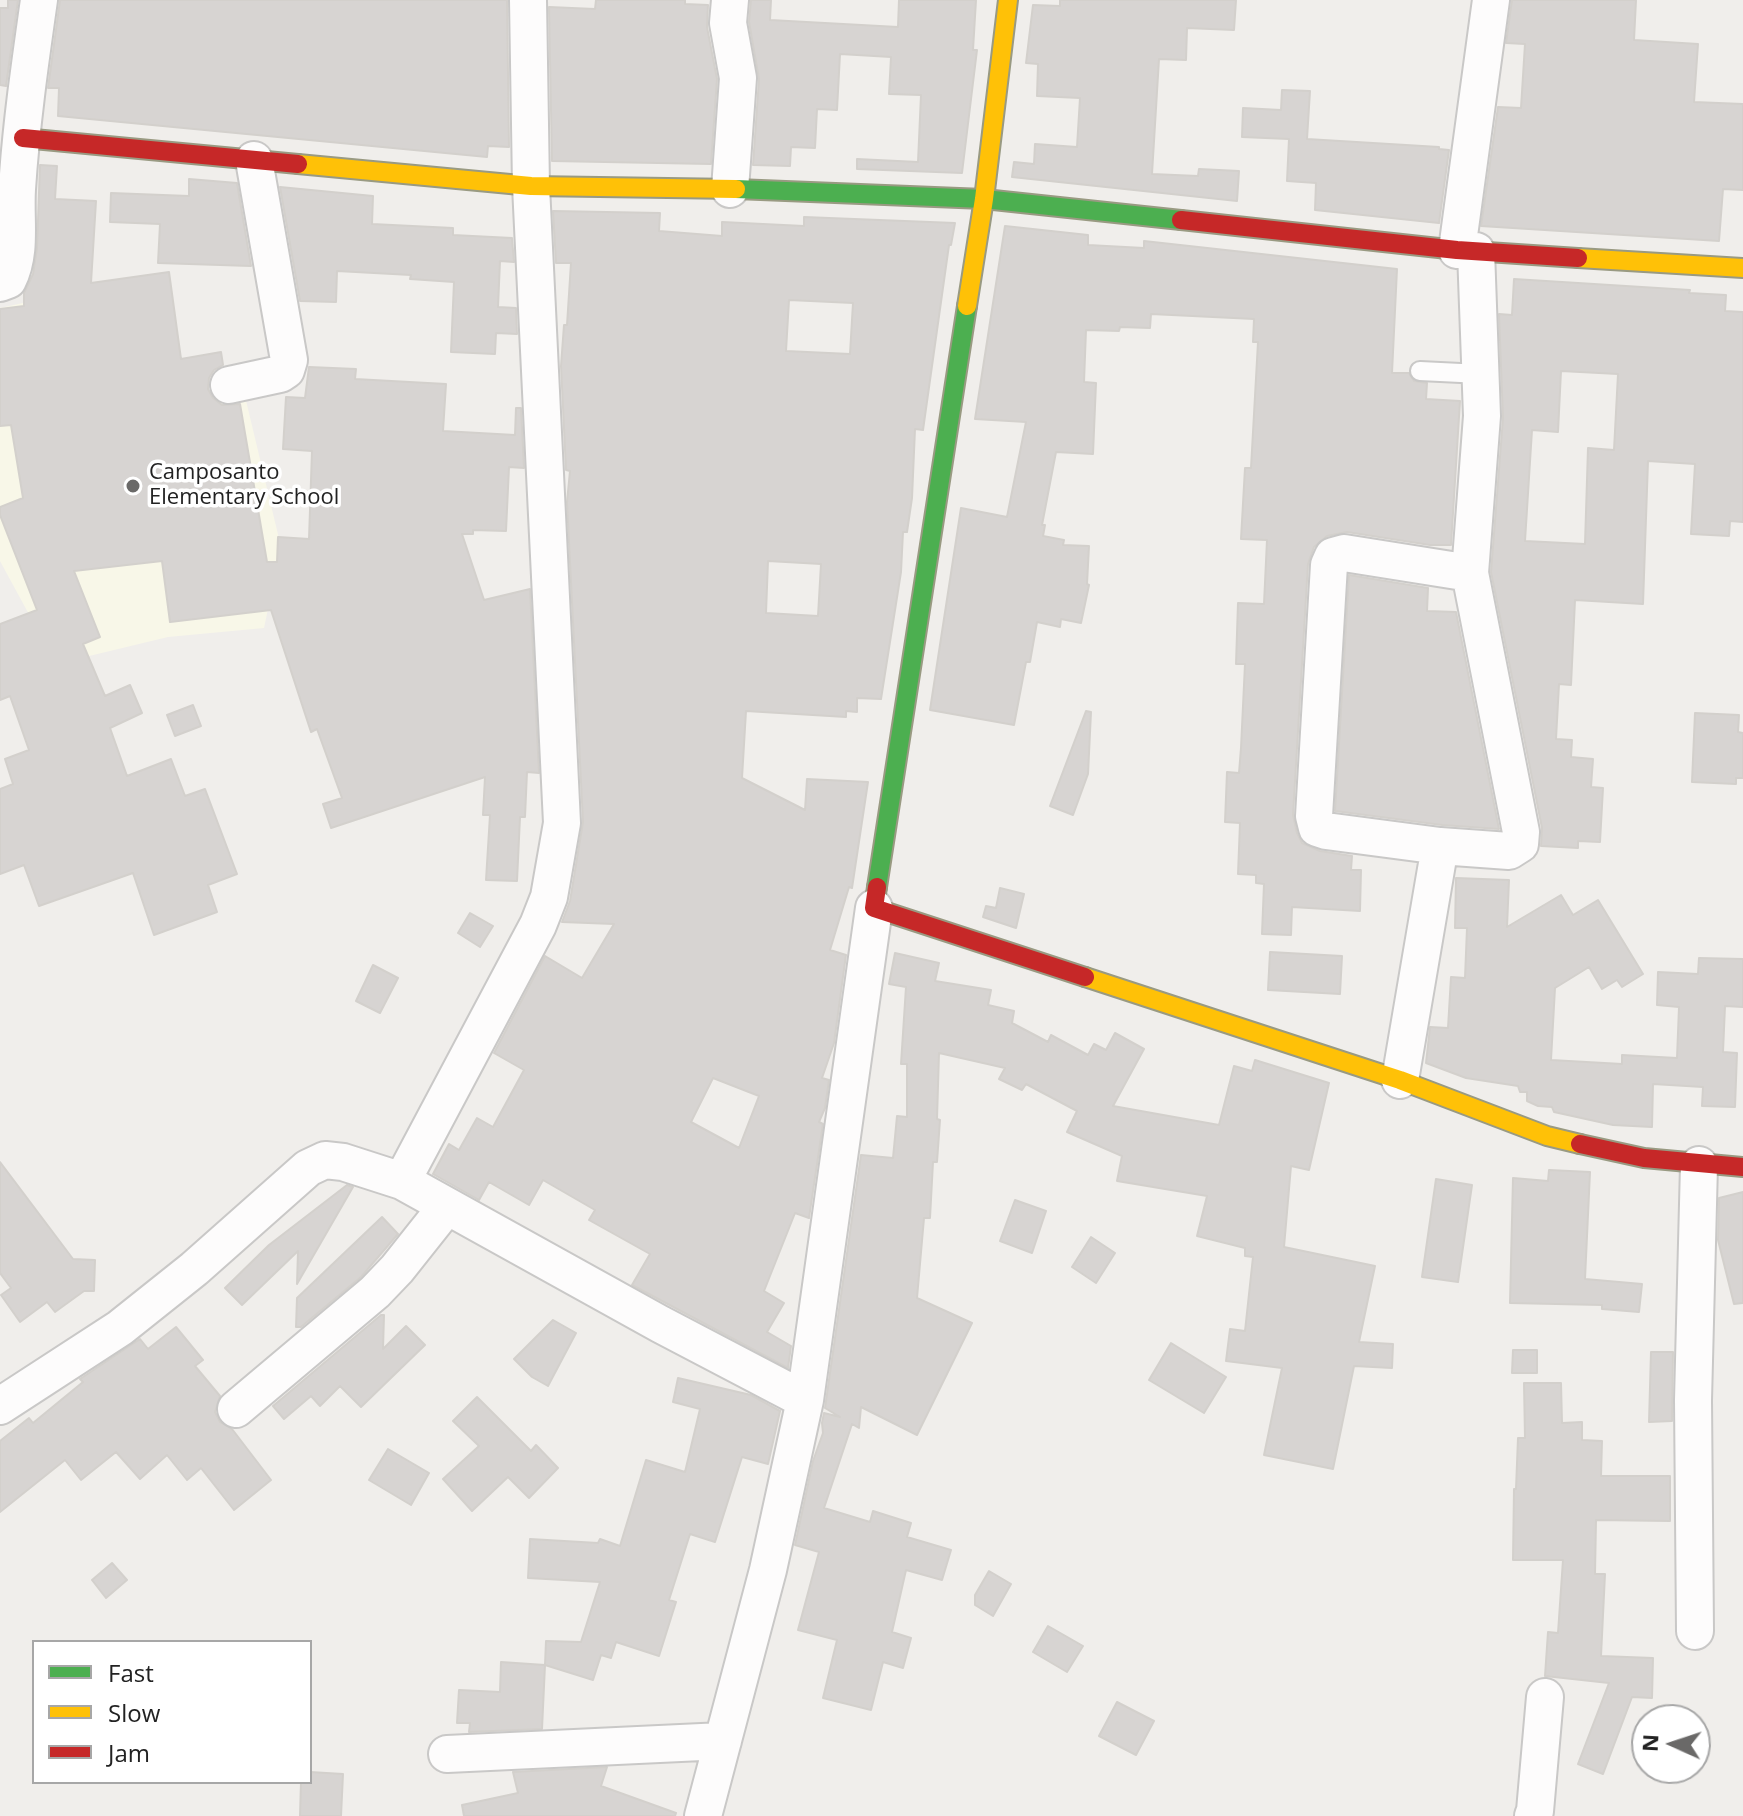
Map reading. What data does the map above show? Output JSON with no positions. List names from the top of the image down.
{
  "places": ["Camposanto Elementary School"],
  "legend": ["Fast", "Slow", "Jam"],
  "north": "left"
}
